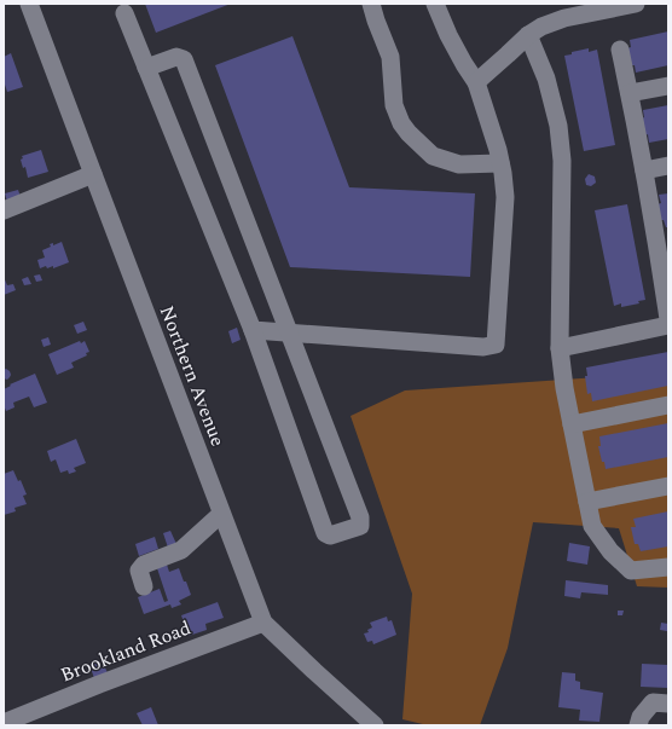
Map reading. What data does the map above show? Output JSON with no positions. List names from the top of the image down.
{
  "streets": {
    "street": ["Northern Avenue", "Brookland Road"]
  },
  "crossings": [
    ["Northern Avenue", "Brookland Road"]
  ]
}
